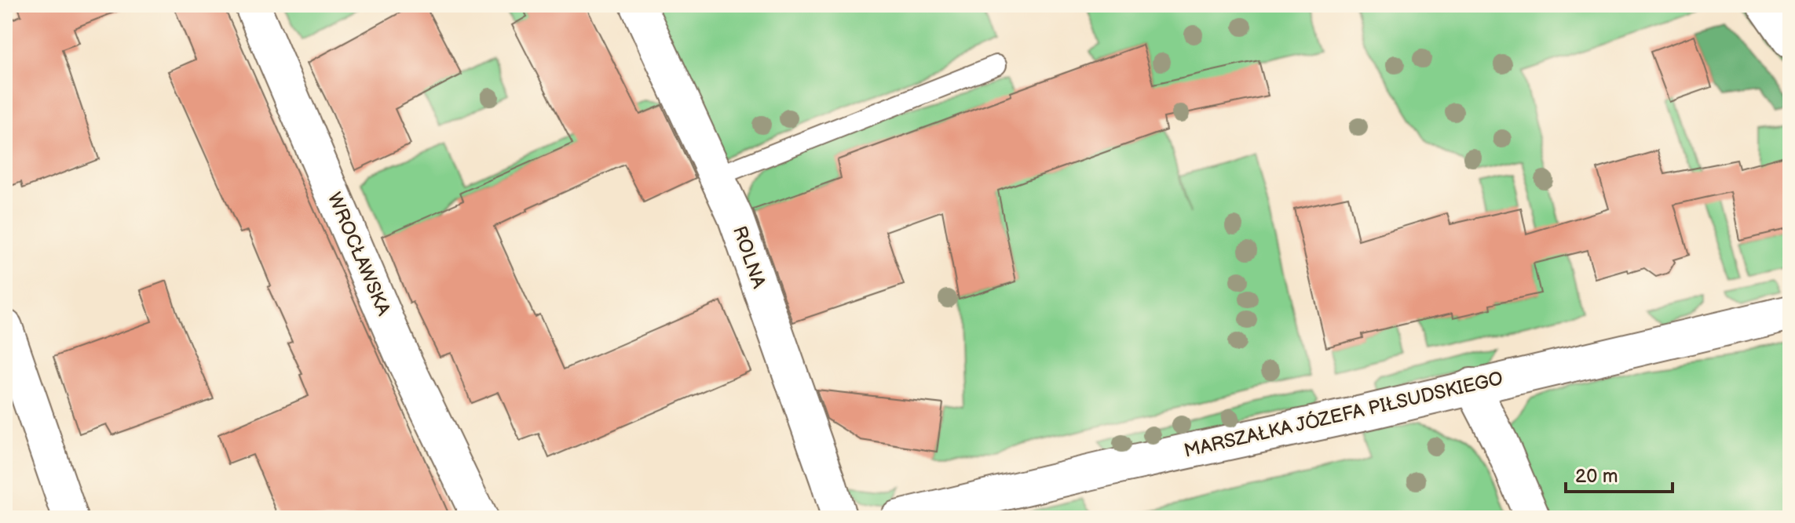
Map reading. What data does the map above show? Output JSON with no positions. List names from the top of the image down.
{
  "streets": {
    "street": ["WROCŁAWSKA", "ROLNA", "MARSZAŁKA JÓZEFA PIŁSUDSKIEGO"]
  },
  "scale_bar": "20 m"
}
